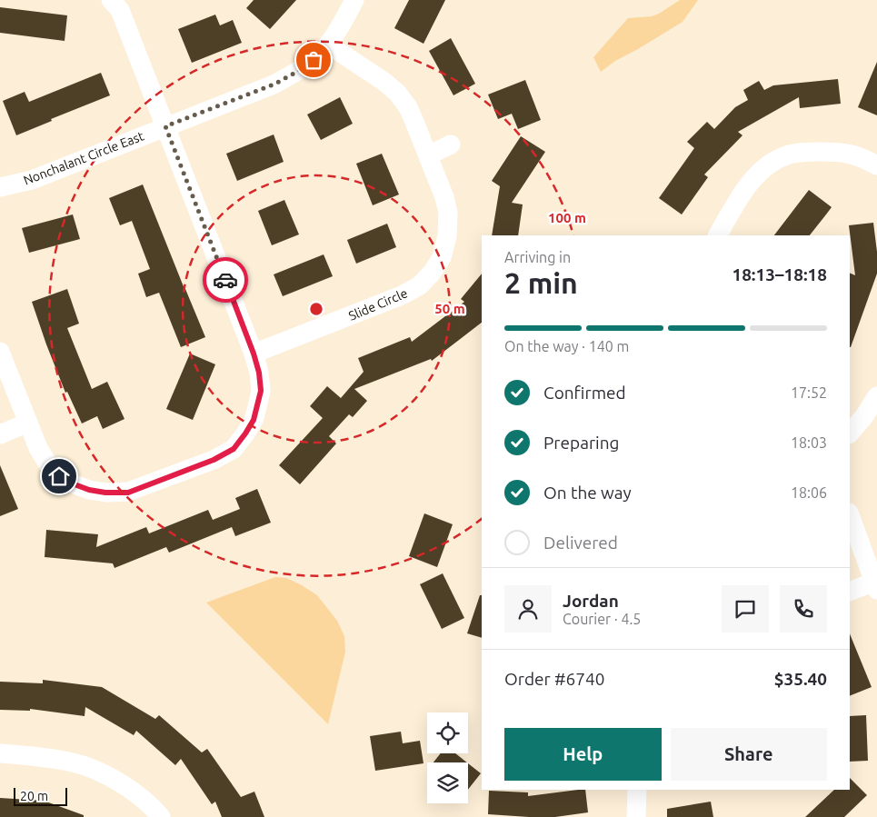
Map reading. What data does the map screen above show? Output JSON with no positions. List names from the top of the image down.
{
  "streets": {
    "street": ["Nonchalant Circle East", "Slide Circle"]
  },
  "crossings": [
    ["Nonchalant Circle East", "Slide Circle"]
  ],
  "scale_bar": "20 m",
  "page": {
    "heading": ["2 min", "Arriving in", "18:13–18:18"],
    "panel": [
      "Jordan",
      "Courier · 4.5",
      "Order #6740",
      "$35.40"
    ],
    "bar": "On the way · 140 m",
    "list": [
      ["Confirmed", "17:52"],
      ["Preparing", "18:03"],
      ["On the way", "18:06"],
      "Delivered"
    ],
    "buttons": ["Help", "Share"],
    "scale": "20 m"
  },
  "rings": ["100 m", "50 m"]
}
